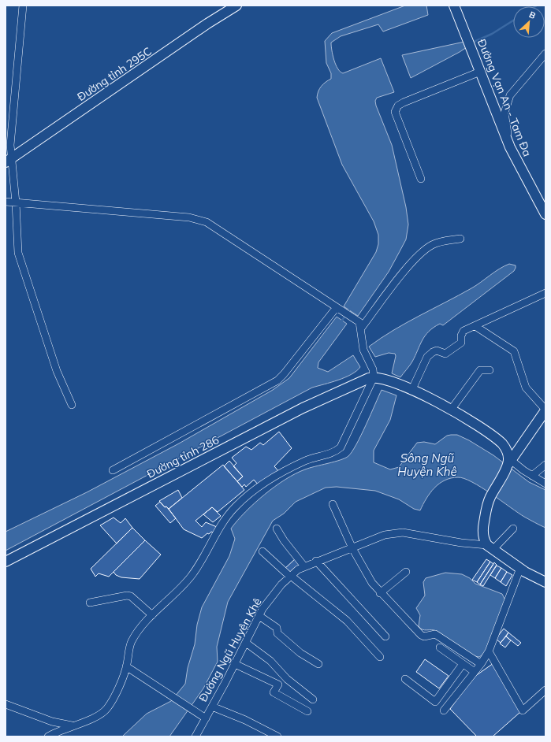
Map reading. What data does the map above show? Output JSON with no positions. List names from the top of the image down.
{
  "streets": {
    "main road": ["Đường tỉnh 295C", "Đường Vạn An - Tam Đa", "Đường tỉnh 286"],
    "street": ["Đường Ngũ Huyện Khê"]
  },
  "water": ["Sông Ngũ Huyện Khê"],
  "north": "top right"
}
